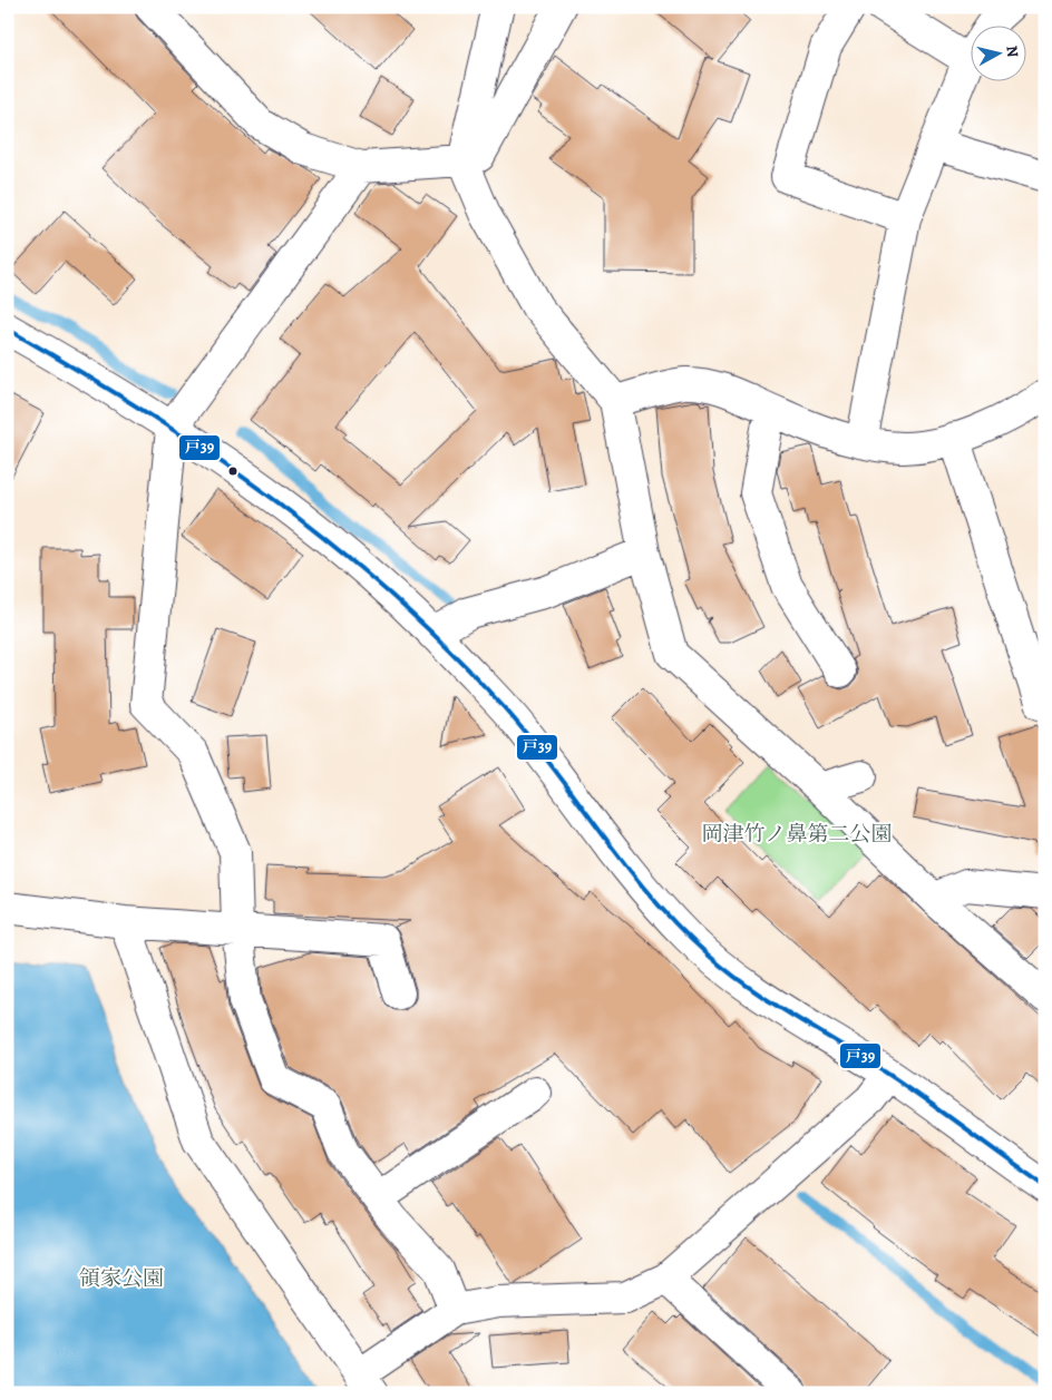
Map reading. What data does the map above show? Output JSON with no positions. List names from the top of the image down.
{
  "parks": ["岡津竹ノ鼻第二公園", "領家公園"],
  "lines": ["transit line 戸39"],
  "north": "right"
}
